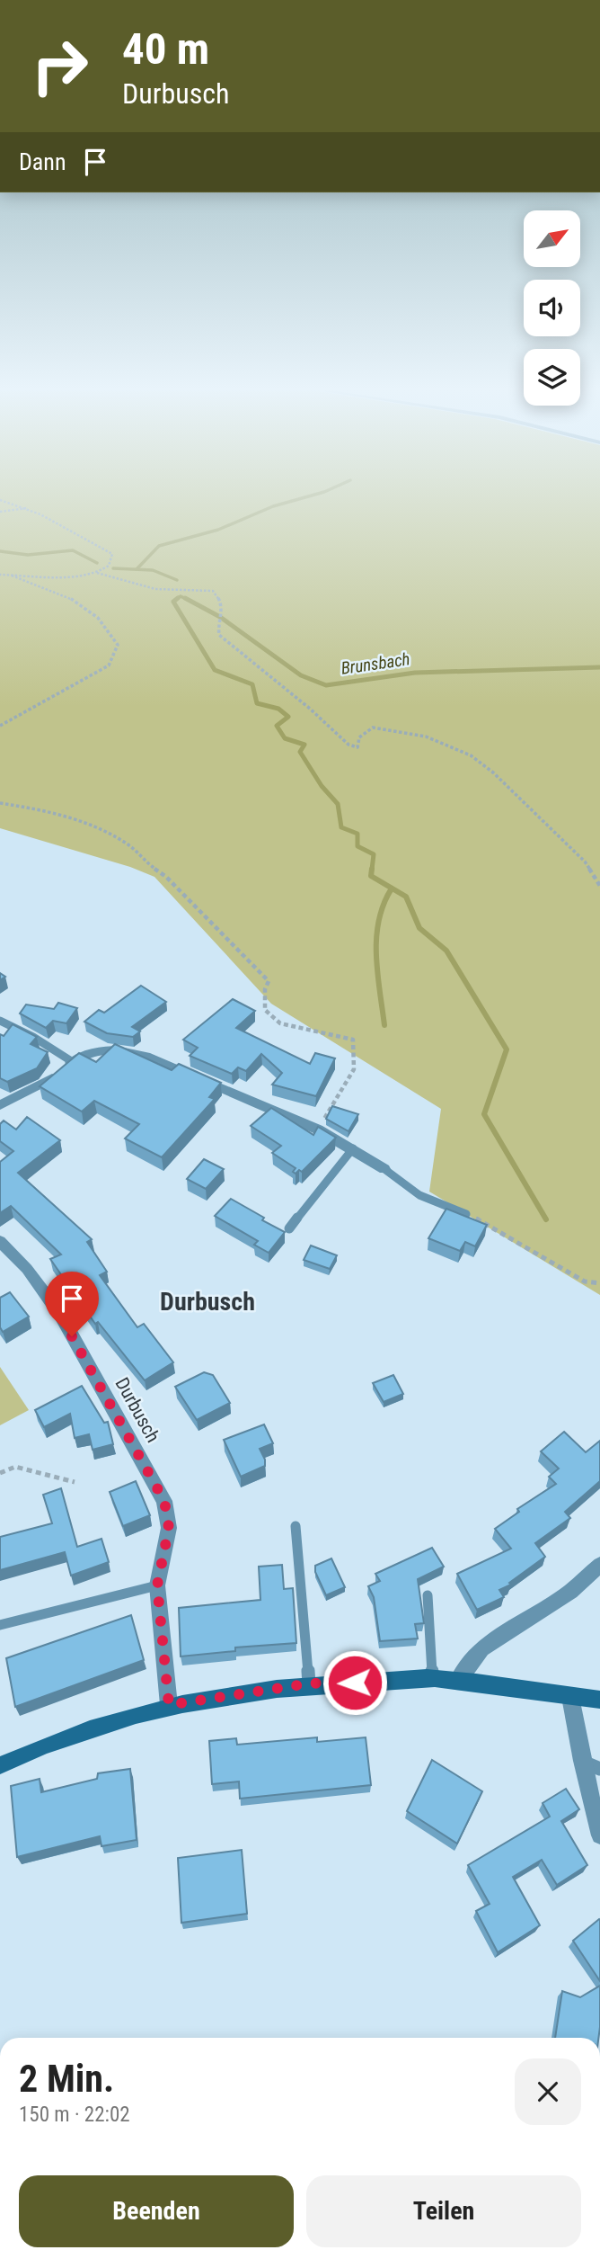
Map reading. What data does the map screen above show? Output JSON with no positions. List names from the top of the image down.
{
  "streets": {
    "street": ["Durbusch"]
  },
  "districts": ["Durbusch"],
  "water": ["Brunsbach"],
  "north": "top right",
  "page": {
    "turn": ["40 m", "Durbusch"],
    "then": "Dann",
    "heading": ["2 Min.", "150 m · 22:02"],
    "buttons": ["Beenden", "Teilen"]
  }
}
